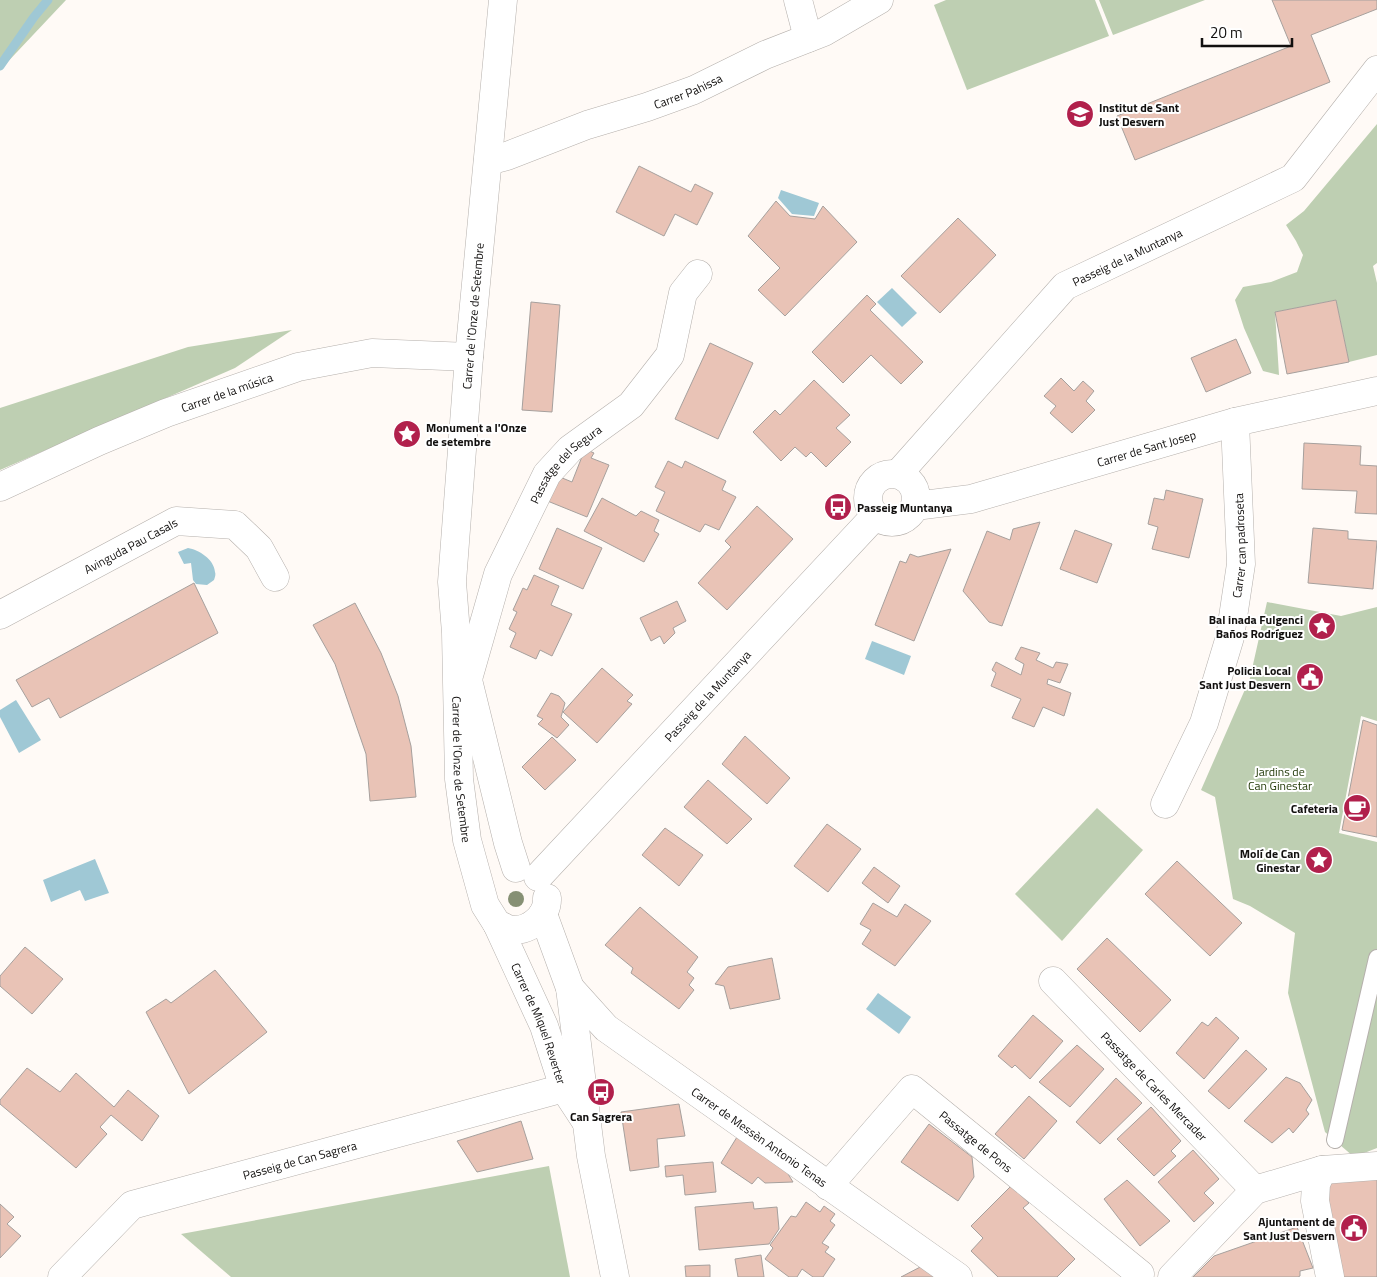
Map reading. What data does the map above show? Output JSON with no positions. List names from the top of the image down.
{
  "streets": {
    "street": [
      "Carrer Pahissa",
      "Passeig de la Muntanya",
      "Carrer de l'Onze de Setembre",
      "Carrer de la música",
      "Carrer de Sant Josep",
      "Passatge del Segura",
      "Carrer can padroseta",
      "Avinguda Pau Casals",
      "Carrer de Miquel Reverter",
      "Passatge de Carles Mercader",
      "Carrer de Messèn Antonio Tenas",
      "Passatge de Pons",
      "Passeig de Can Sagrera"
    ]
  },
  "crossings": [
    ["Carrer Pahissa", "Carrer de l'Onze de Setembre"],
    ["Passeig de la Muntanya", "Carrer de l'Onze de Setembre"],
    ["Passeig de la Muntanya", "Carrer de Sant Josep"],
    ["Passeig de la Muntanya", "Carrer de Miquel Reverter"],
    ["Carrer de l'Onze de Setembre", "Carrer de la música"],
    ["Carrer de l'Onze de Setembre", "Passatge del Segura"],
    ["Carrer de l'Onze de Setembre", "Carrer de Miquel Reverter"],
    ["Carrer de Sant Josep", "Carrer can padroseta"],
    ["Carrer de Miquel Reverter", "Carrer de Messèn Antonio Tenas"],
    ["Carrer de Miquel Reverter", "Passeig de Can Sagrera"],
    ["Carrer de Messèn Antonio Tenas", "Passatge de Pons"]
  ],
  "parks": ["Jardins de Can Ginestar"],
  "places": {
    "school or university": ["Institut de Sant Just Desvern"],
    "place": ["Monument a l'Onze de setembre", "Bal inada Fulgenci Baños Rodríguez", "Molí de Can Ginestar"],
    "bus stop": ["Passeig Muntanya", "Can Sagrera"],
    "public building": ["Policia Local Sant Just Desvern", "Ajuntament de Sant Just Desvern"],
    "cafe": ["Cafeteria"]
  },
  "scale_bar": "20 m"
}
